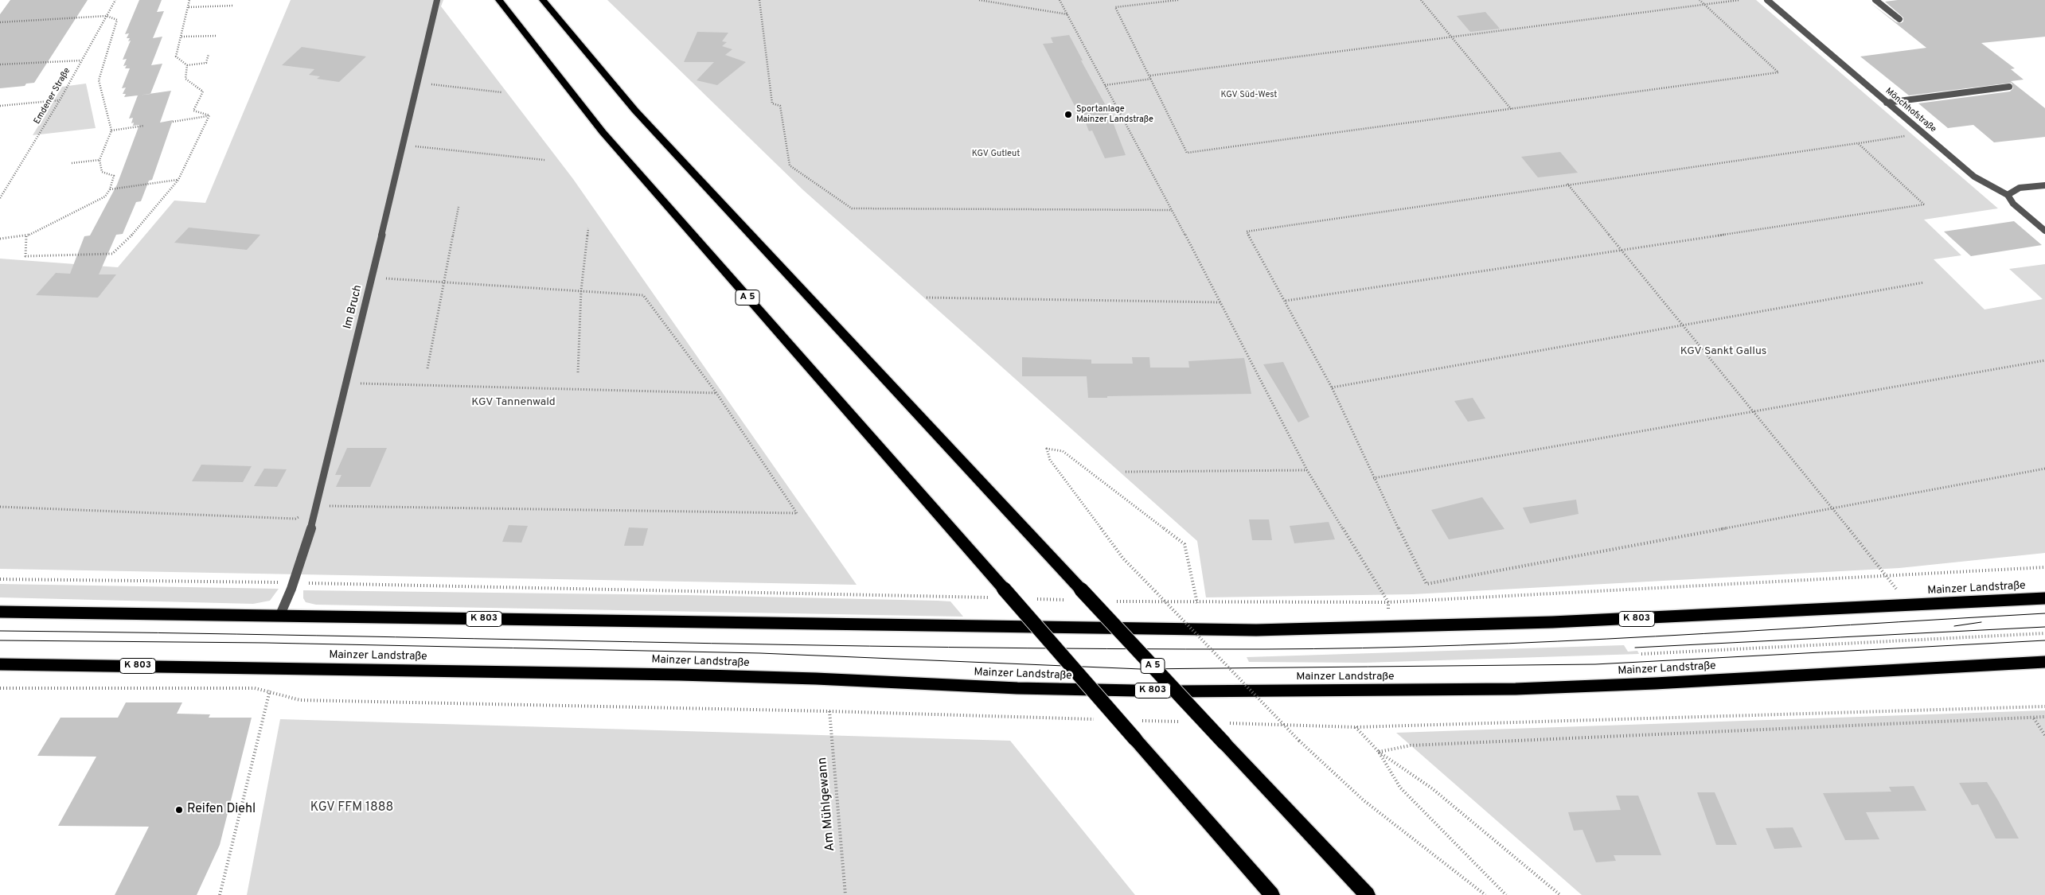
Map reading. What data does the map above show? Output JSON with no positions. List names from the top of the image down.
{
  "streets": {
    "highway": ["A 5"],
    "main road": ["Mainzer Landstraße", "K 803"],
    "street": ["Mönchhofstraße", "Im Bruch"],
    "path": ["Emdener Straße", "Am Mühlgewann"]
  },
  "crossings": [
    ["Im Bruch", "Mainzer Landstraße"]
  ],
  "parks": [
    "KGV Süd-West",
    "KGV Gutleut",
    "KGV Sankt Gallus",
    "KGV Tannenwald",
    "KGV FFM 1888"
  ],
  "places": ["Sportanlage Mainzer Landstraße", "Reifen Diehl"]
}
